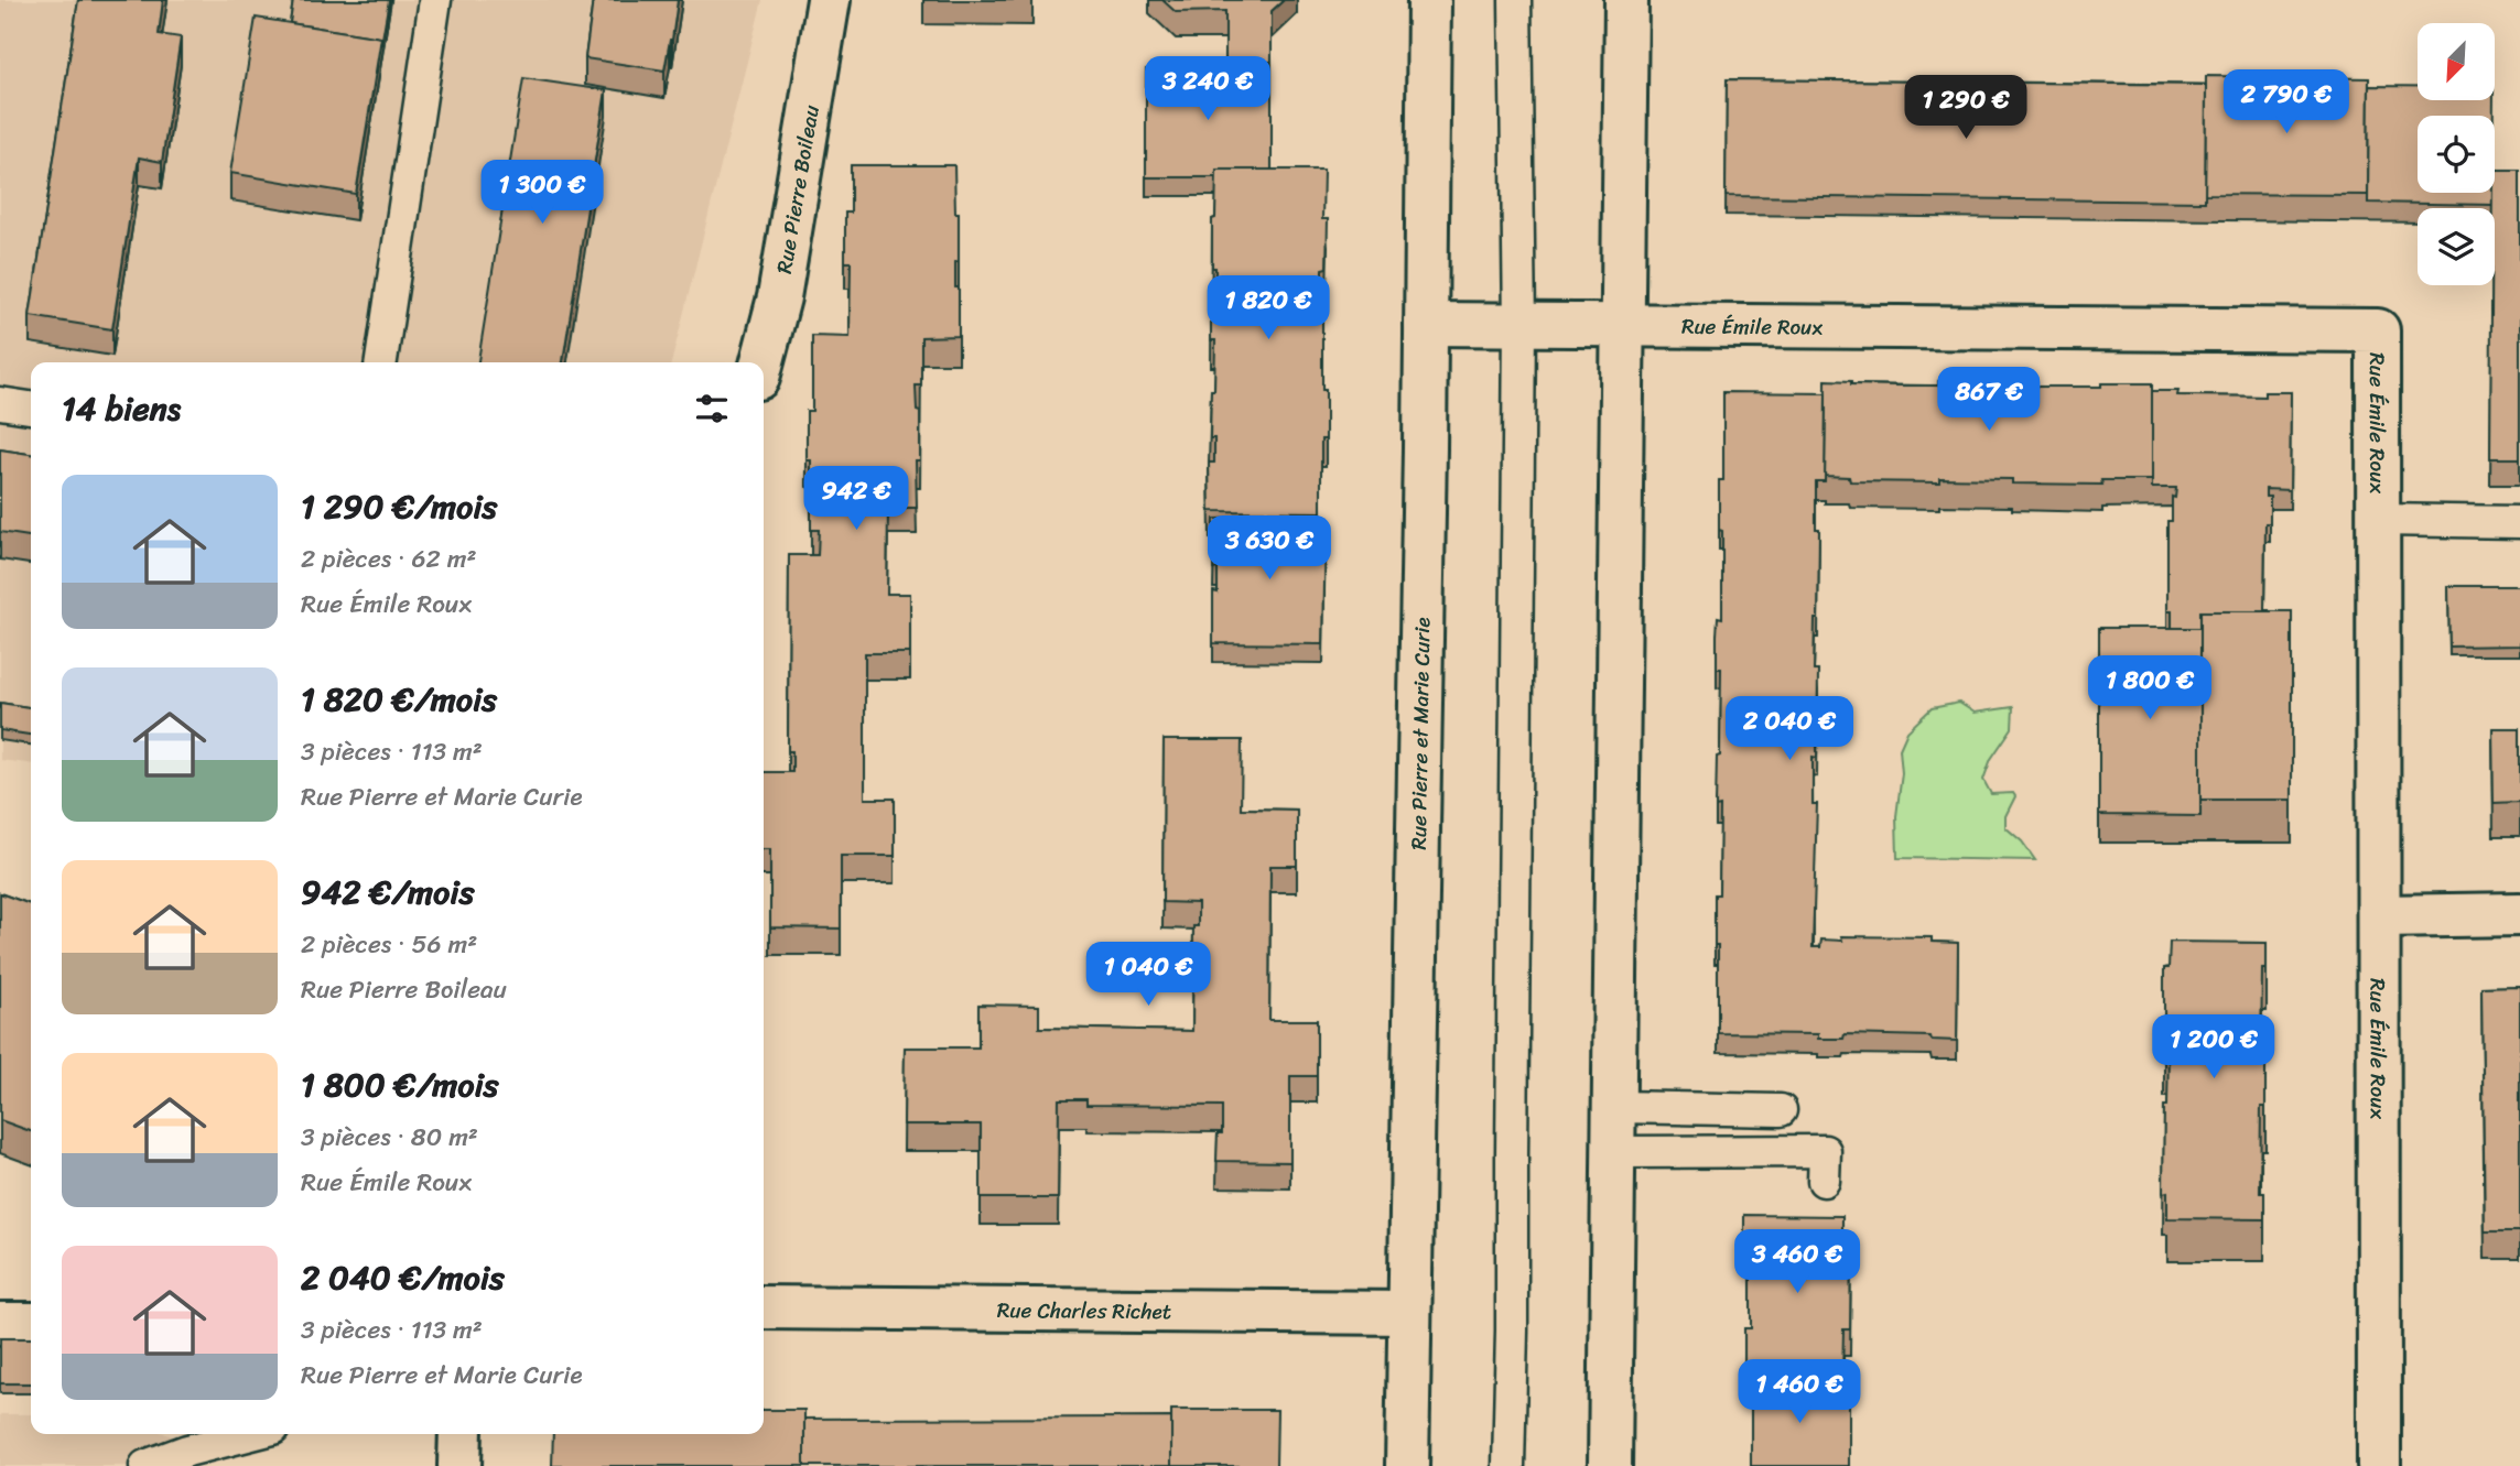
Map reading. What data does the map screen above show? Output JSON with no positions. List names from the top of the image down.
{
  "streets": {
    "street": [
      "Rue Pierre Boileau",
      "Rue Émile Roux",
      "Rue Pierre et Marie Curie",
      "Rue Charles Richet"
    ]
  },
  "crossings": [
    ["Rue Émile Roux", "Rue Pierre et Marie Curie"],
    ["Rue Pierre et Marie Curie", "Rue Charles Richet"]
  ],
  "north": "bottom left",
  "page": {
    "price": [
      "3 240 €",
      "2 790 €",
      "1 290 €",
      "1 300 €",
      "1 820 €",
      "867 €",
      "942 €",
      "3 630 €",
      "1 800 €",
      "2 040 €",
      "1 040 €",
      "1 200 €",
      "3 460 €",
      "1 460 €"
    ],
    "heading": "14 biens",
    "list": [
      {
        "name": "1 290 €/mois",
        "note": "2 pièces · 62 m² · Rue Émile Roux"
      },
      {
        "name": "1 820 €/mois",
        "note": "3 pièces · 113 m² · Rue Pierre et Marie Curie"
      },
      {
        "name": "942 €/mois",
        "note": "2 pièces · 56 m² · Rue Pierre Boileau"
      },
      {
        "name": "1 800 €/mois",
        "note": "3 pièces · 80 m² · Rue Émile Roux"
      },
      {
        "name": "2 040 €/mois",
        "note": "3 pièces · 113 m² · Rue Pierre et Marie Curie"
      }
    ]
  }
}
